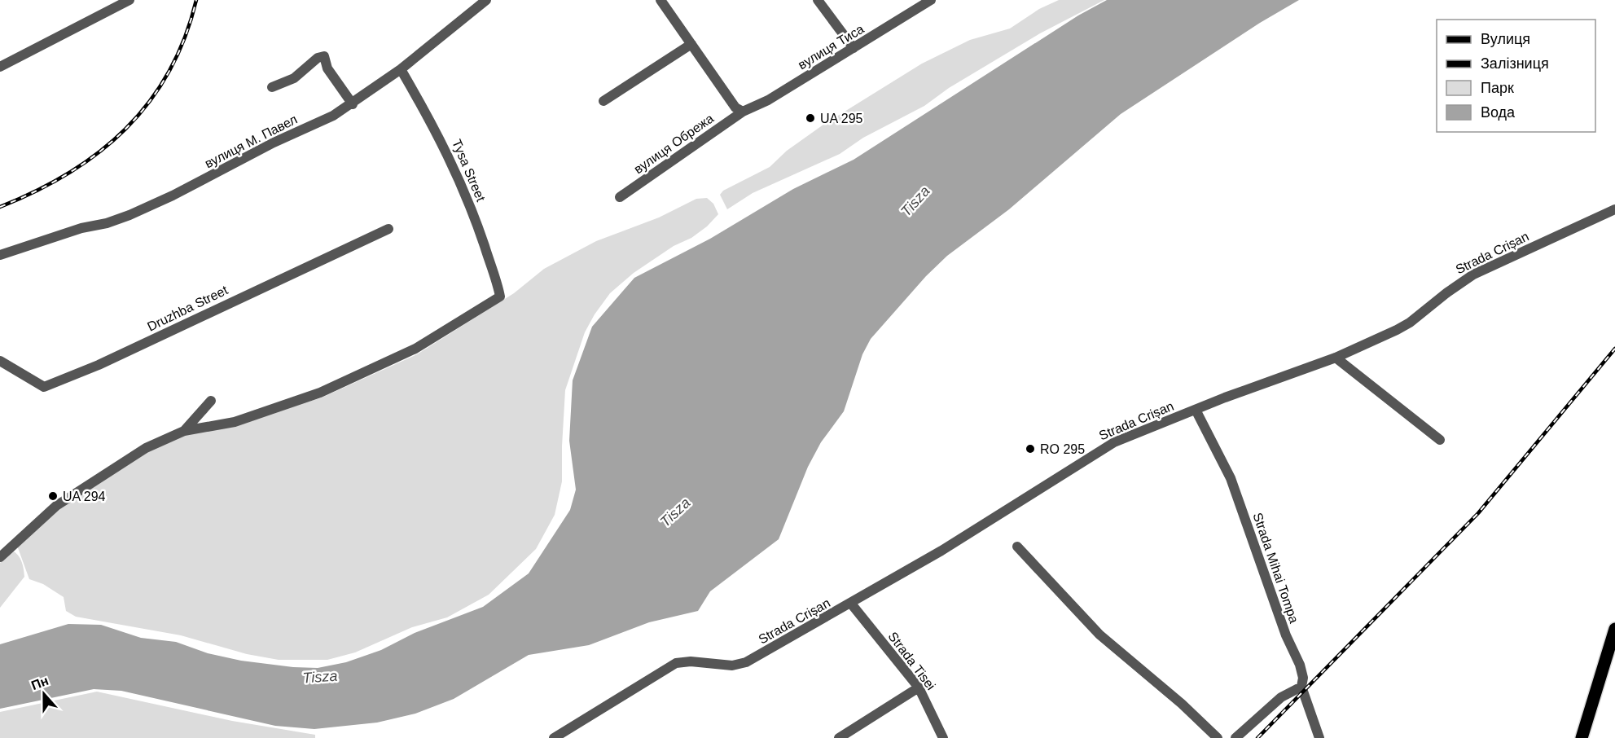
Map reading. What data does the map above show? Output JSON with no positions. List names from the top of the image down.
{
  "streets": {
    "street": [
      "вулиця Тиса",
      "вулиця М. Павел",
      "вулиця Обрежа",
      "Tysa Street",
      "Strada Crișan",
      "Druzhba Street",
      "Strada Mihai Tompa",
      "Strada Tisei"
    ]
  },
  "crossings": [
    ["вулиця Тиса", "вулиця Обрежа"],
    ["вулиця М. Павел", "Tysa Street"],
    ["Strada Crișan", "Strada Mihai Tompa"],
    ["Strada Crișan", "Strada Tisei"]
  ],
  "water": ["Tisza"],
  "places": ["UA 295", "RO 295", "UA 294"],
  "legend": [
    "Вулиця",
    "Залізниця",
    "Парк",
    "Вода"
  ],
  "north": "top"
}
